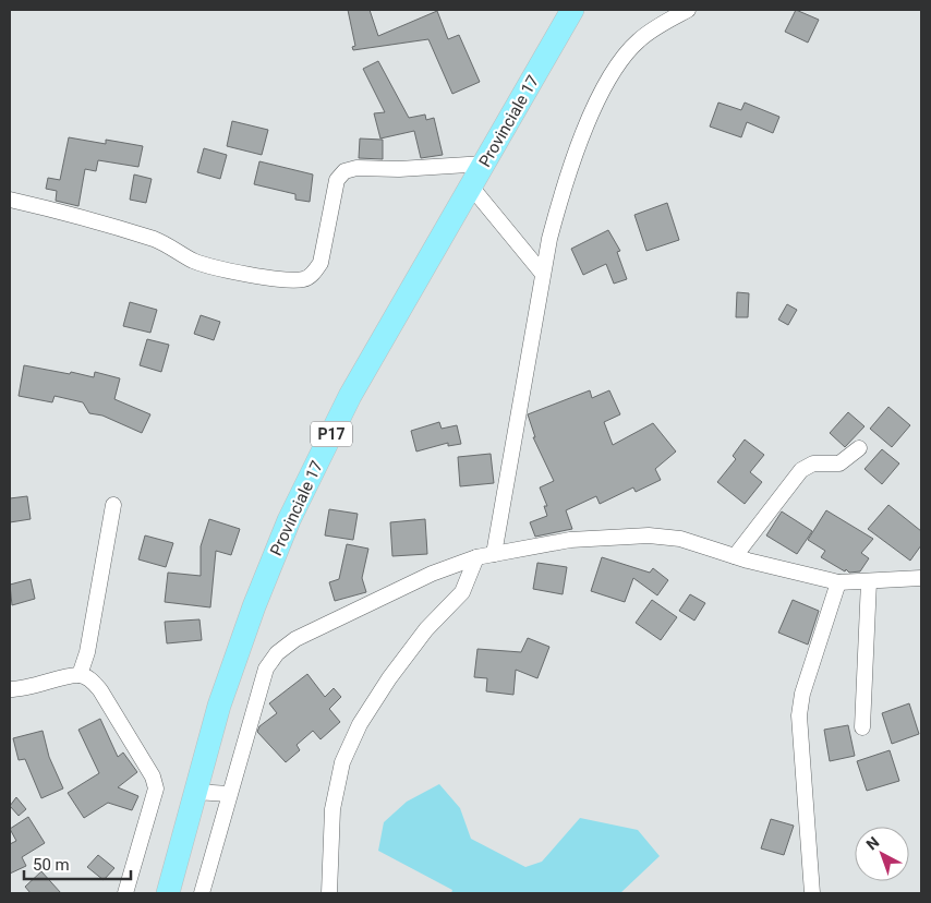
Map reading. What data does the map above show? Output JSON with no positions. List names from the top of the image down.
{
  "streets": {
    "main road": ["Provinciale 17", "P17"]
  },
  "scale_bar": "50 m",
  "north": "top left"
}
